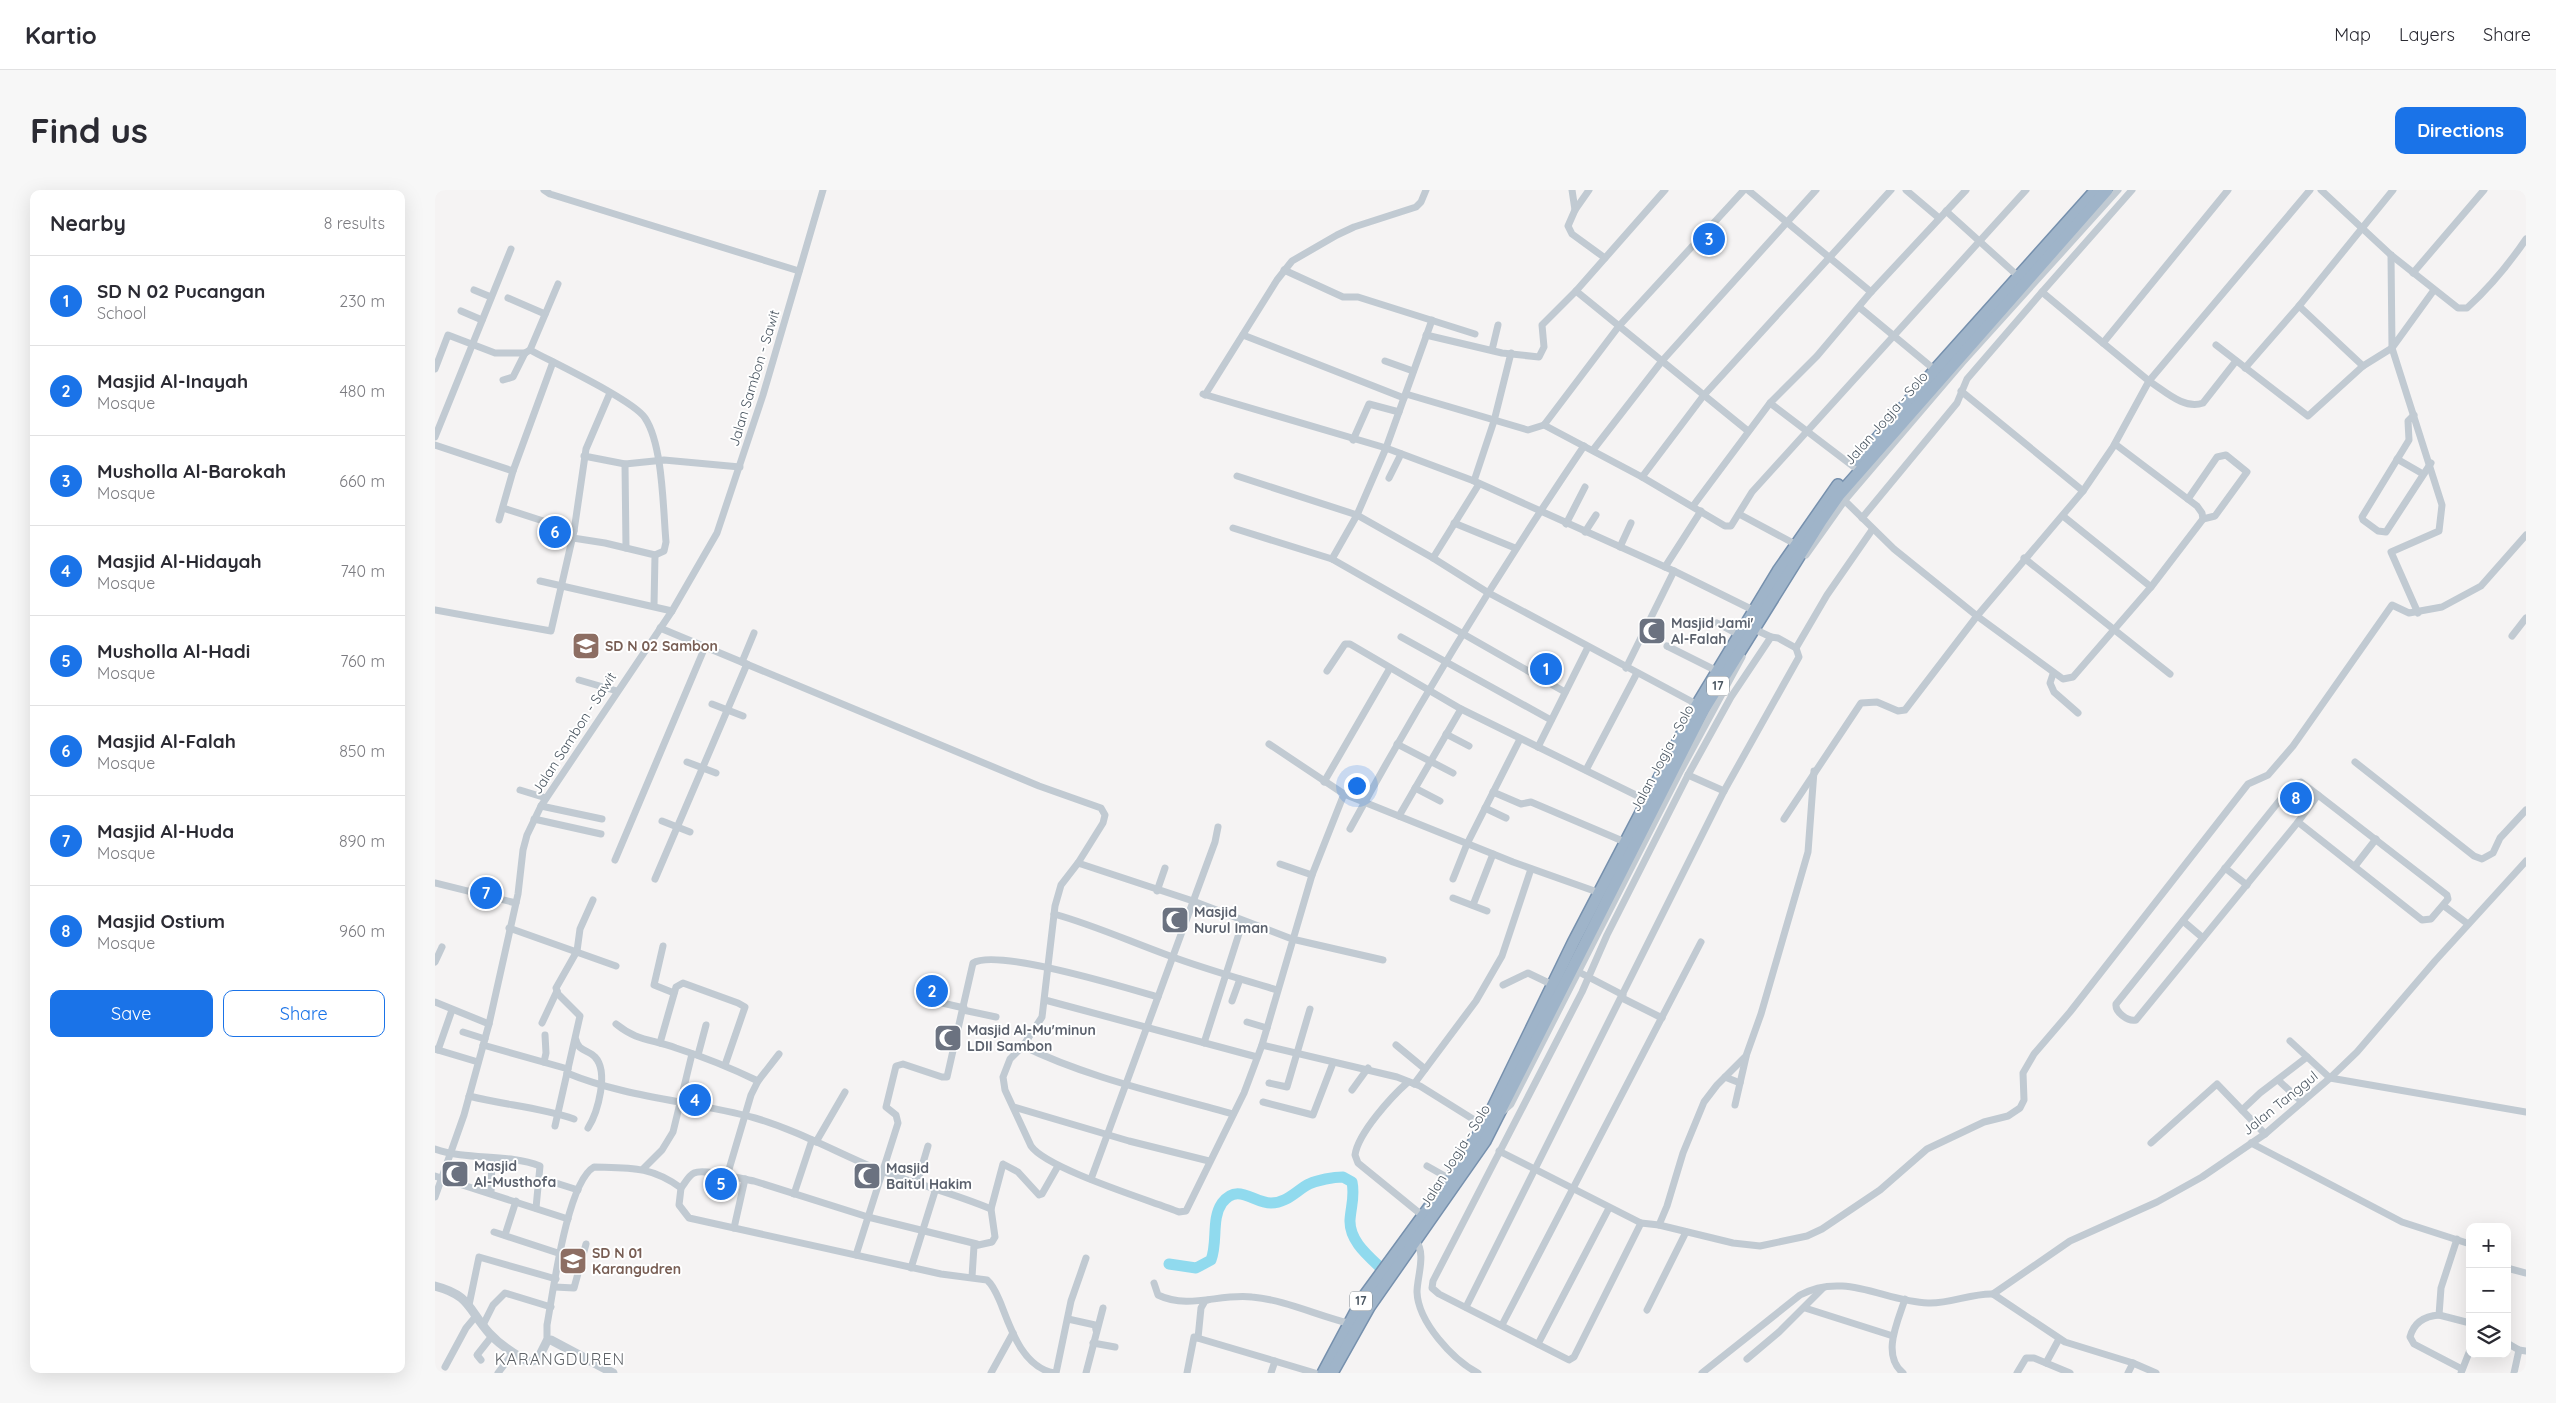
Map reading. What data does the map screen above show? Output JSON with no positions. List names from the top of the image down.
{
  "streets": {
    "highway": ["Jalan Jogja - Solo", "17"],
    "street": ["Jalan Sambon - Sawit", "Jalan Tanggul"]
  },
  "crossings": [
    ["Jalan Jogja - Solo", "17"]
  ],
  "districts": ["KARANGDUREN"],
  "places": {
    "mosque": [
      "Masjid Jami' Al-Falah",
      "Masjid Nurul Iman",
      "Masjid Al-Mu'minun LDII Sambon",
      "Masjid Al-Musthofa",
      "Masjid Baitul Hakim"
    ],
    "school or university": ["SD N 02 Sambon", "SD N 01 Karangudren"]
  },
  "page": {
    "header": "Kartio",
    "nav": ["Map", "Layers", "Share"],
    "buttons": [
      "Directions",
      ["Save", "Share"]
    ],
    "title": "Find us",
    "heading": ["Nearby", "8 results"],
    "pins": [
      "3",
      "6",
      "1",
      "8",
      "7",
      "2",
      "4",
      "5"
    ],
    "list": [
      {
        "mark": "1",
        "name": "SD N 02 Pucangan",
        "note": "School",
        "value": "230 m"
      },
      {
        "mark": "2",
        "name": "Masjid Al-Inayah",
        "note": "Mosque",
        "value": "480 m"
      },
      {
        "mark": "3",
        "name": "Musholla Al-Barokah",
        "note": "Mosque",
        "value": "660 m"
      },
      {
        "mark": "4",
        "name": "Masjid Al-Hidayah",
        "note": "Mosque",
        "value": "740 m"
      },
      {
        "mark": "5",
        "name": "Musholla Al-Hadi",
        "note": "Mosque",
        "value": "760 m"
      },
      {
        "mark": "6",
        "name": "Masjid Al-Falah",
        "note": "Mosque",
        "value": "850 m"
      },
      {
        "mark": "7",
        "name": "Masjid Al-Huda",
        "note": "Mosque",
        "value": "890 m"
      },
      {
        "mark": "8",
        "name": "Masjid Ostium",
        "note": "Mosque",
        "value": "960 m"
      }
    ],
    "map_buttons": ["+", "−"]
  }
}
